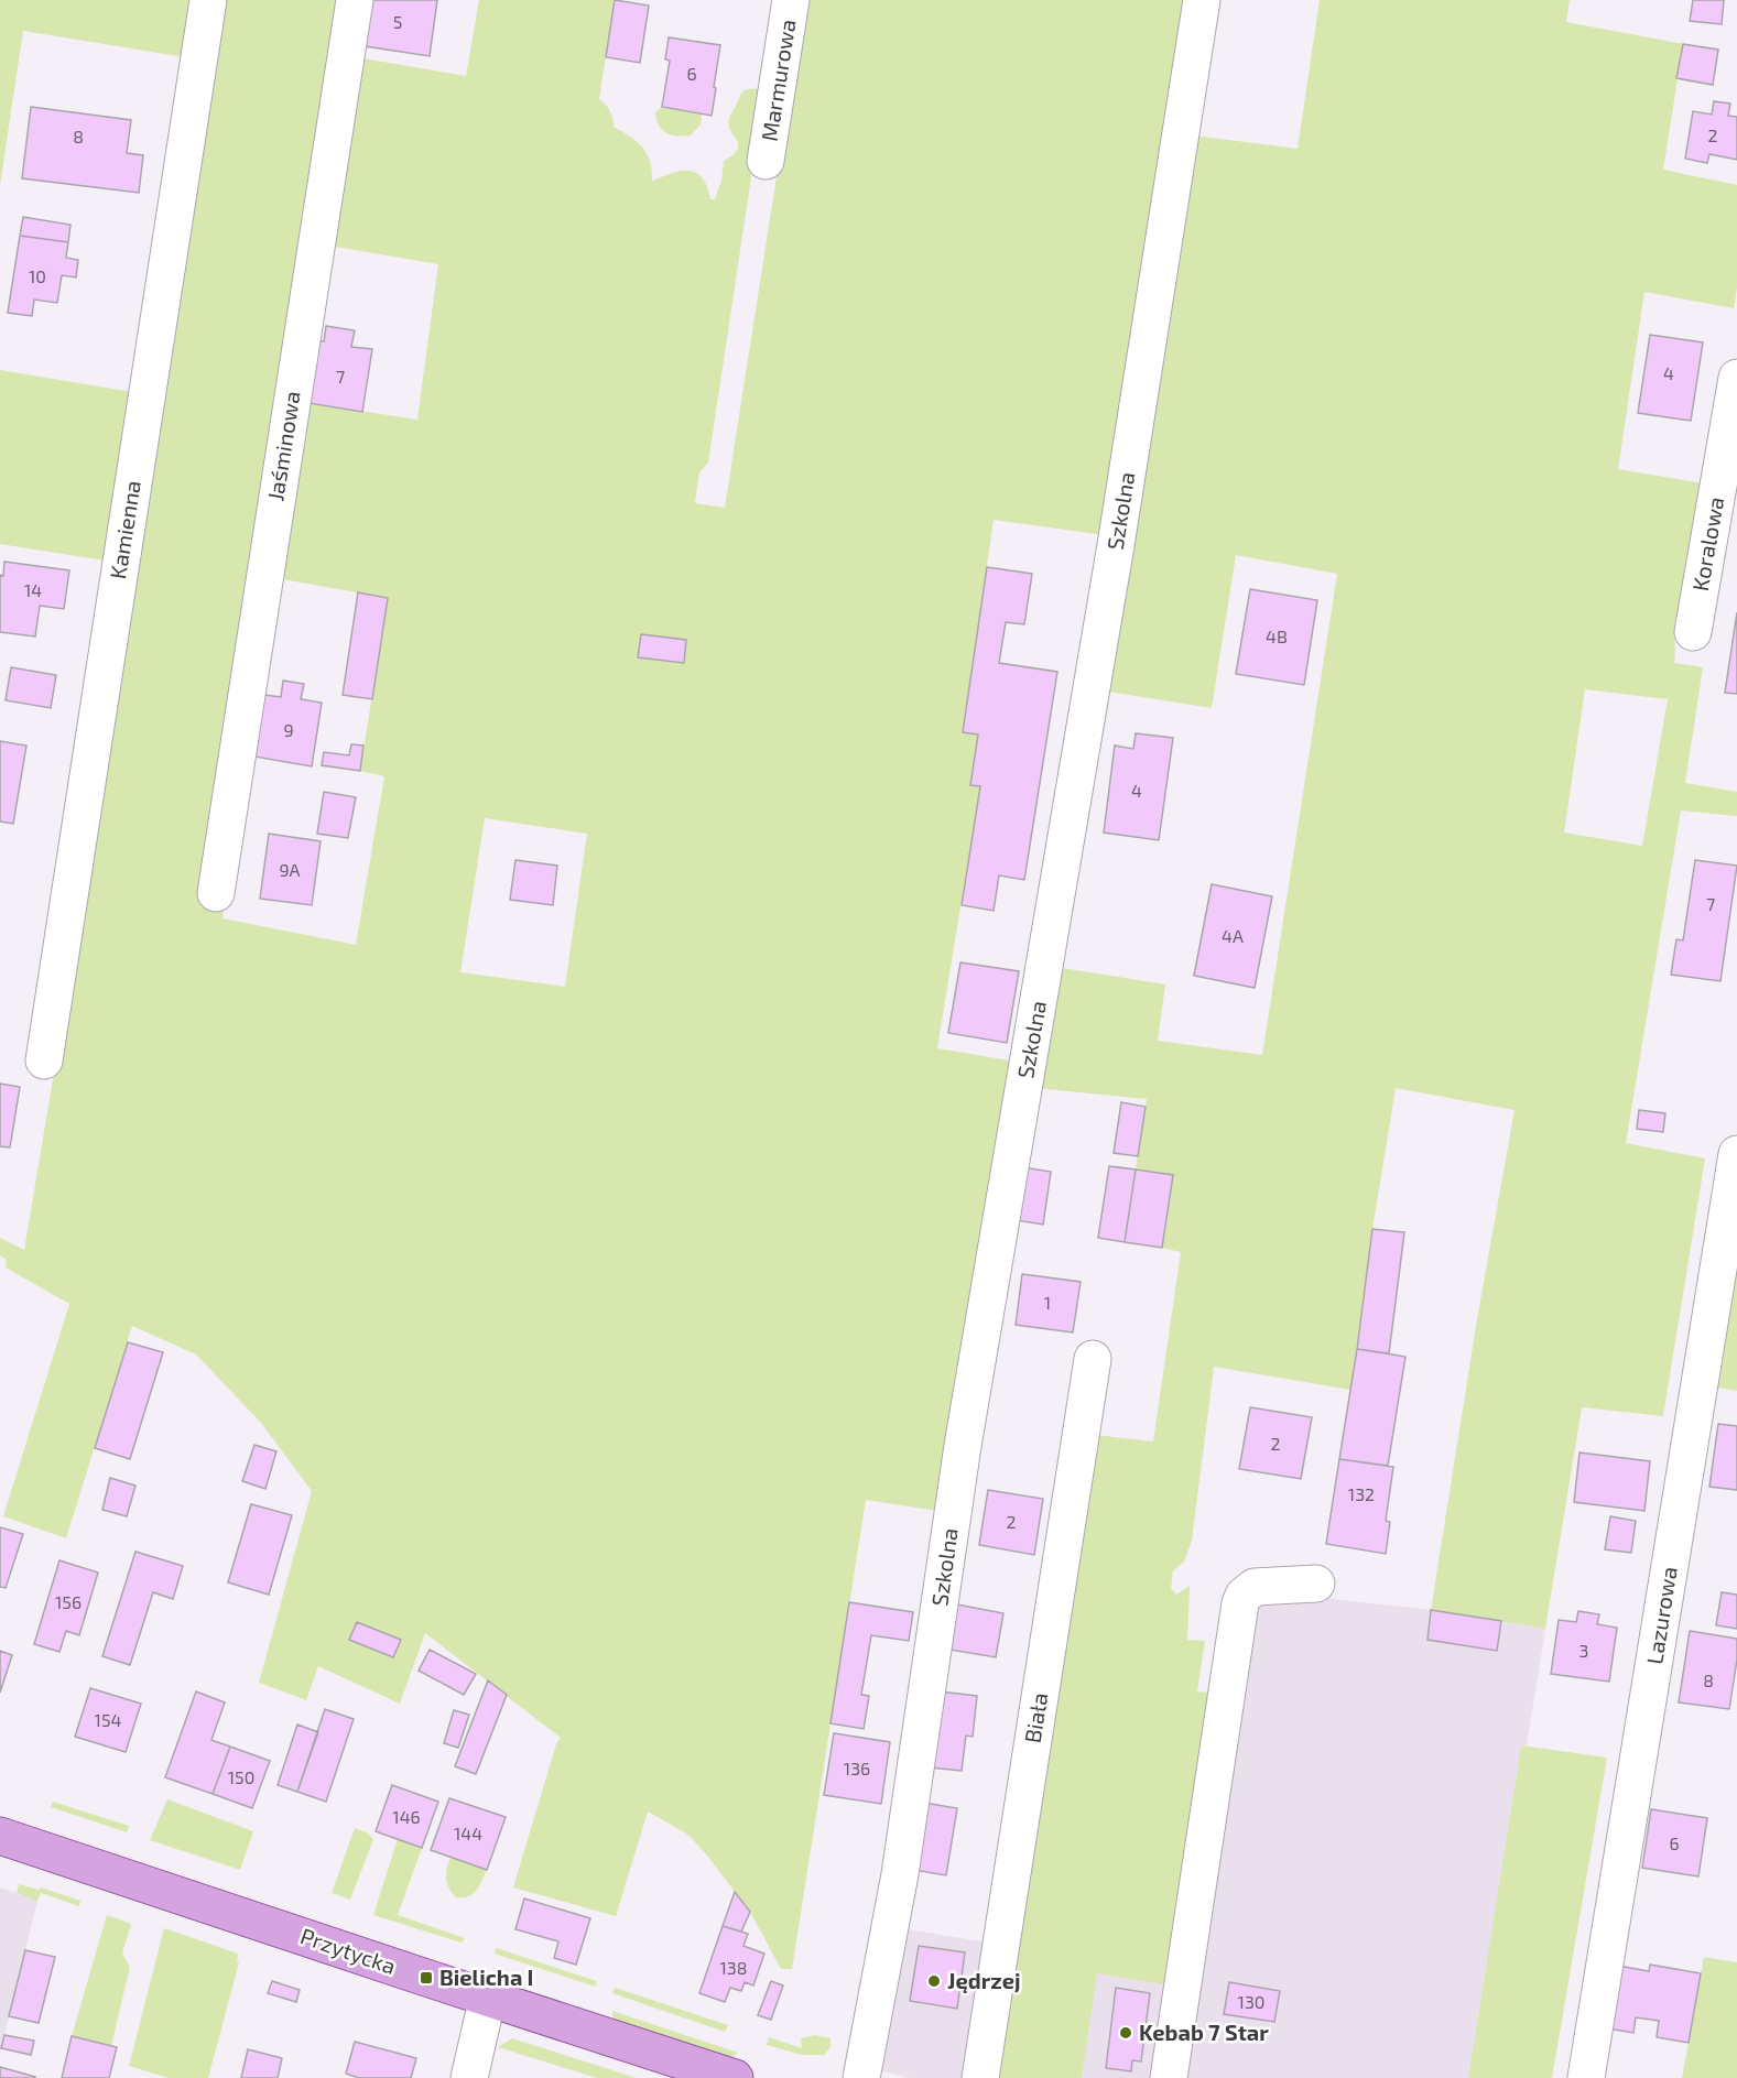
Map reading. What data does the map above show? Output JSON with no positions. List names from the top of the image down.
{
  "streets": {
    "main road": ["Przytycka"],
    "street": [
      "Marmurowa",
      "Jaśminowa",
      "Szkolna",
      "Kamienna",
      "Koralowa",
      "Lazurowa",
      "Biała"
    ]
  },
  "places": {
    "transit": ["Bielicha I"],
    "other": ["Jędrzej", "Kebab 7 Star"]
  },
  "house_numbers": [
    "5",
    "6",
    "2",
    "8",
    "10",
    "4",
    "7",
    "14",
    "4B",
    "9",
    "4",
    "9A",
    "7",
    "4A",
    "1",
    "2",
    "132",
    "2",
    "156",
    "3",
    "8",
    "154",
    "136",
    "150",
    "146",
    "144",
    "6",
    "138",
    "130"
  ]
}
